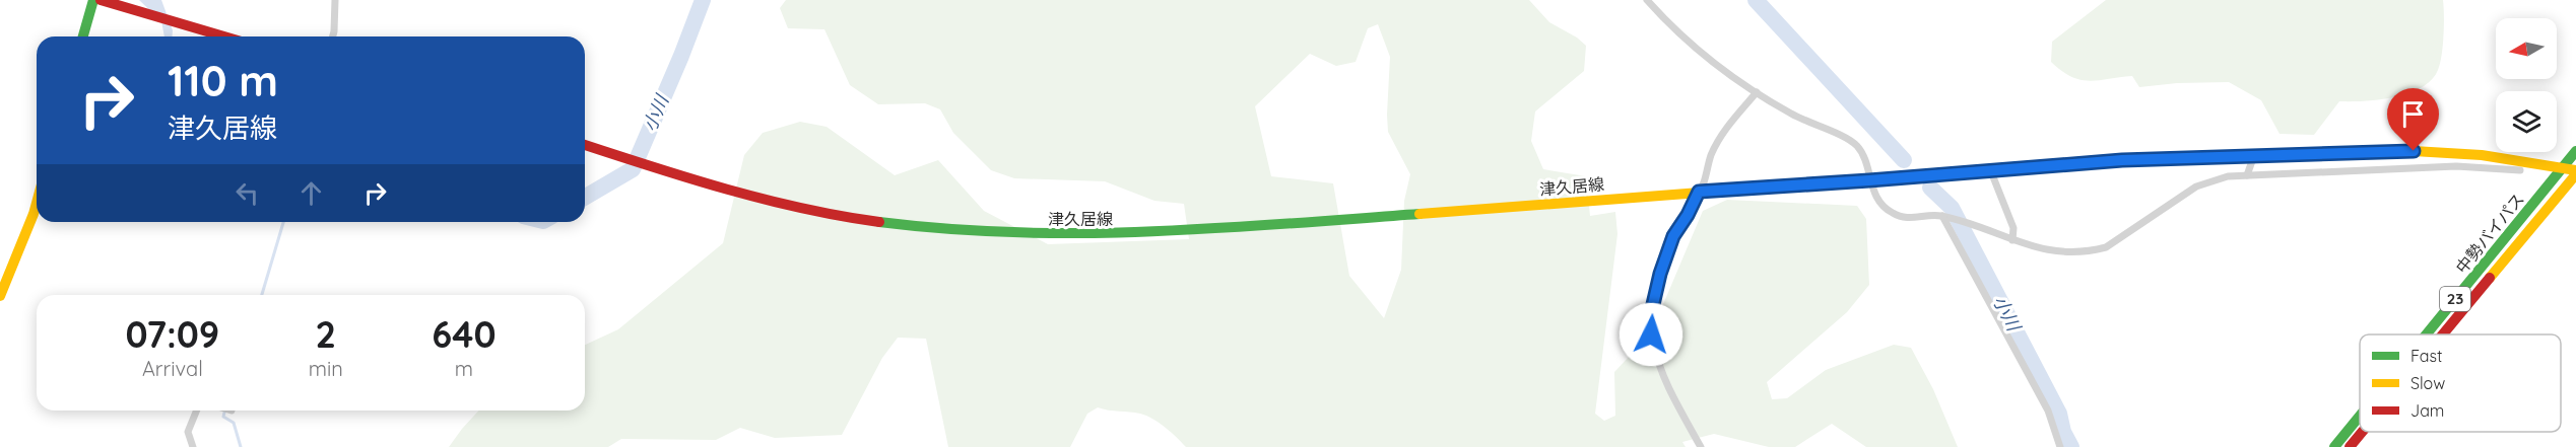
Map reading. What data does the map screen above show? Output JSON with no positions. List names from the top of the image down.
{
  "streets": {
    "main road": ["津久居線", "中勢バイパス", "23"]
  },
  "crossings": [
    ["津久居線", "中勢バイパス"]
  ],
  "water": ["小川"],
  "legend": ["Fast", "Slow", "Jam"],
  "north": "left",
  "page": {
    "turn": ["110 m", "津久居線"],
    "eta": [
      "07:09",
      "Arrival",
      "2",
      "min",
      "640",
      "m"
    ]
  }
}
